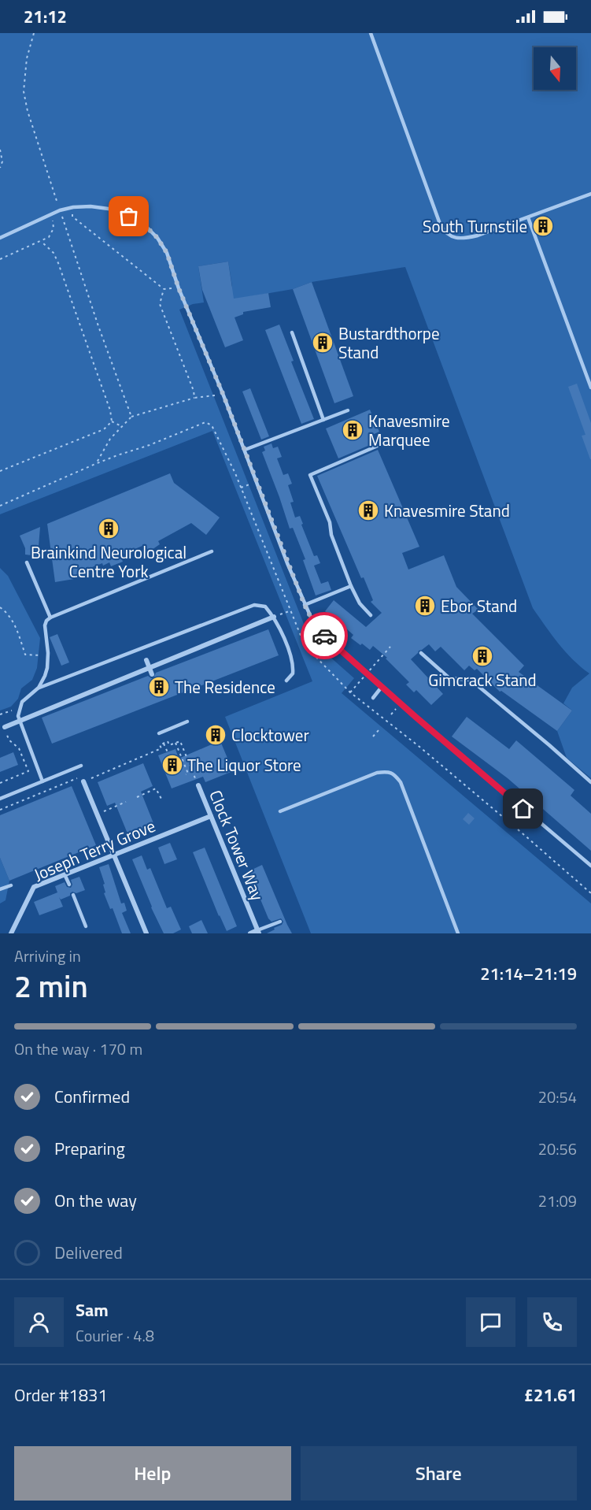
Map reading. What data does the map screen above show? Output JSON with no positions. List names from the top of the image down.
{
  "streets": {
    "street": ["Clock Tower Way", "Joseph Terry Grove"]
  },
  "crossings": [
    ["Clock Tower Way", "Joseph Terry Grove"]
  ],
  "places": {
    "building": [
      "South Turnstile",
      "Bustardthorpe Stand",
      "Knavesmire Marquee",
      "Knavesmire Stand",
      "Brainkind Neurological Centre York",
      "Ebor Stand",
      "Gimcrack Stand",
      "The Residence",
      "Clocktower",
      "The Liquor Store"
    ]
  },
  "north": "bottom",
  "page": {
    "status": "21:12",
    "heading": ["2 min", "Arriving in", "21:14–21:19"],
    "panel": [
      "Sam",
      "Courier · 4.8",
      "Order #1831",
      "£21.61"
    ],
    "bar": "On the way · 170 m",
    "list": [
      ["Confirmed", "20:54"],
      ["Preparing", "20:56"],
      ["On the way", "21:09"],
      "Delivered"
    ],
    "buttons": ["Help", "Share"]
  }
}
